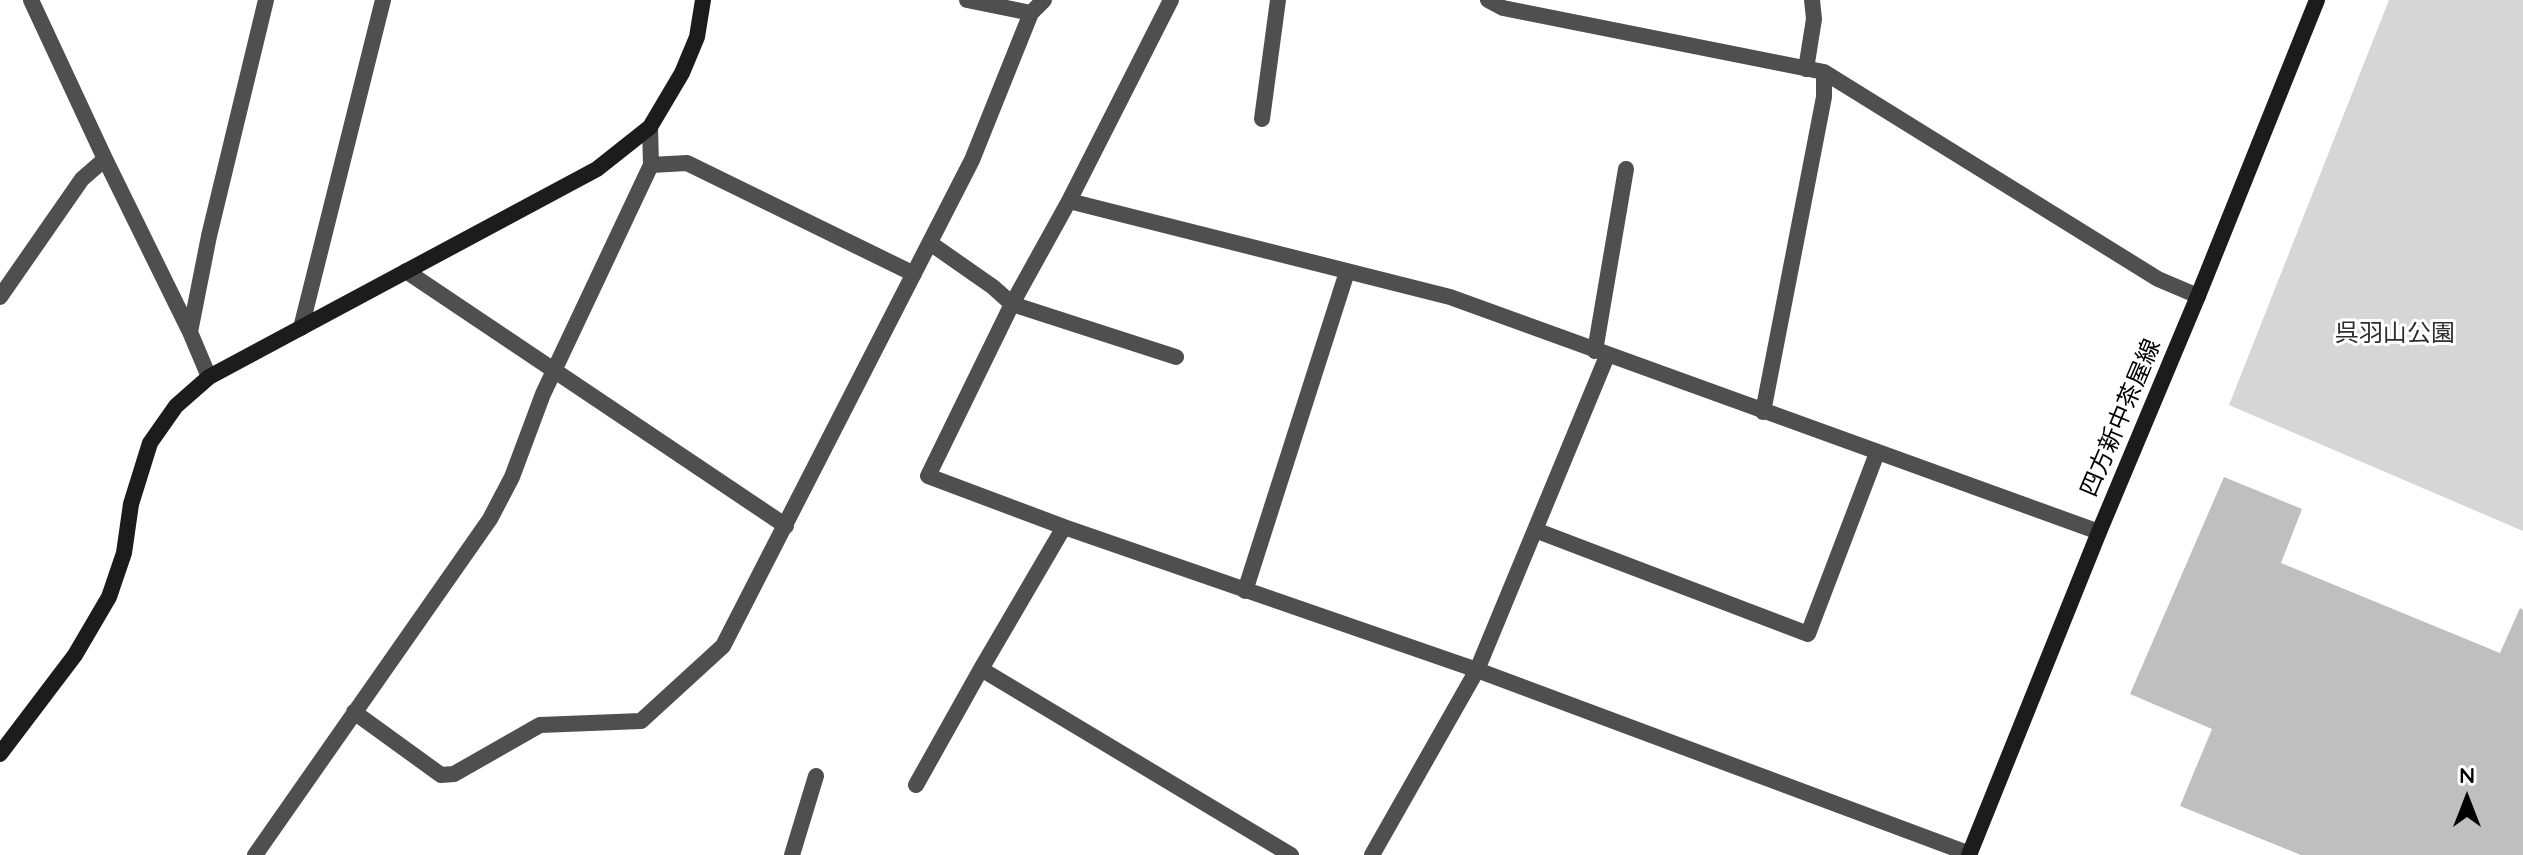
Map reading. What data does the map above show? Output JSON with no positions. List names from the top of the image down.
{
  "streets": {
    "street": ["四方新中茶屋線"]
  },
  "parks": ["呉羽山公園"],
  "north": "top"
}
